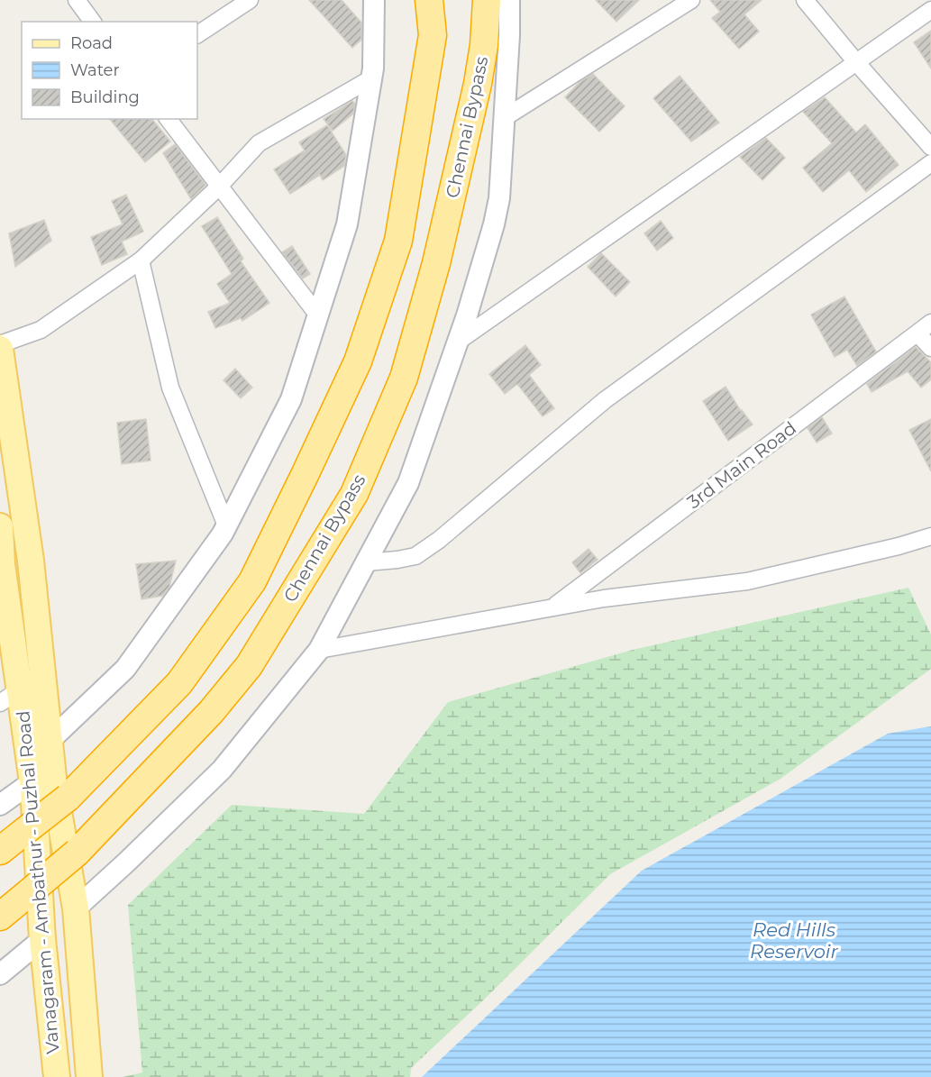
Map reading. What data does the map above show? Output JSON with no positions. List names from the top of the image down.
{
  "streets": {
    "highway": ["Chennai Bypass"],
    "main road": ["Vanagaram - Ambathur - Puzhal Road"],
    "street": ["3rd Main Road"]
  },
  "water": ["Red Hills Reservoir"],
  "legend": ["Road", "Water", "Building"]
}
